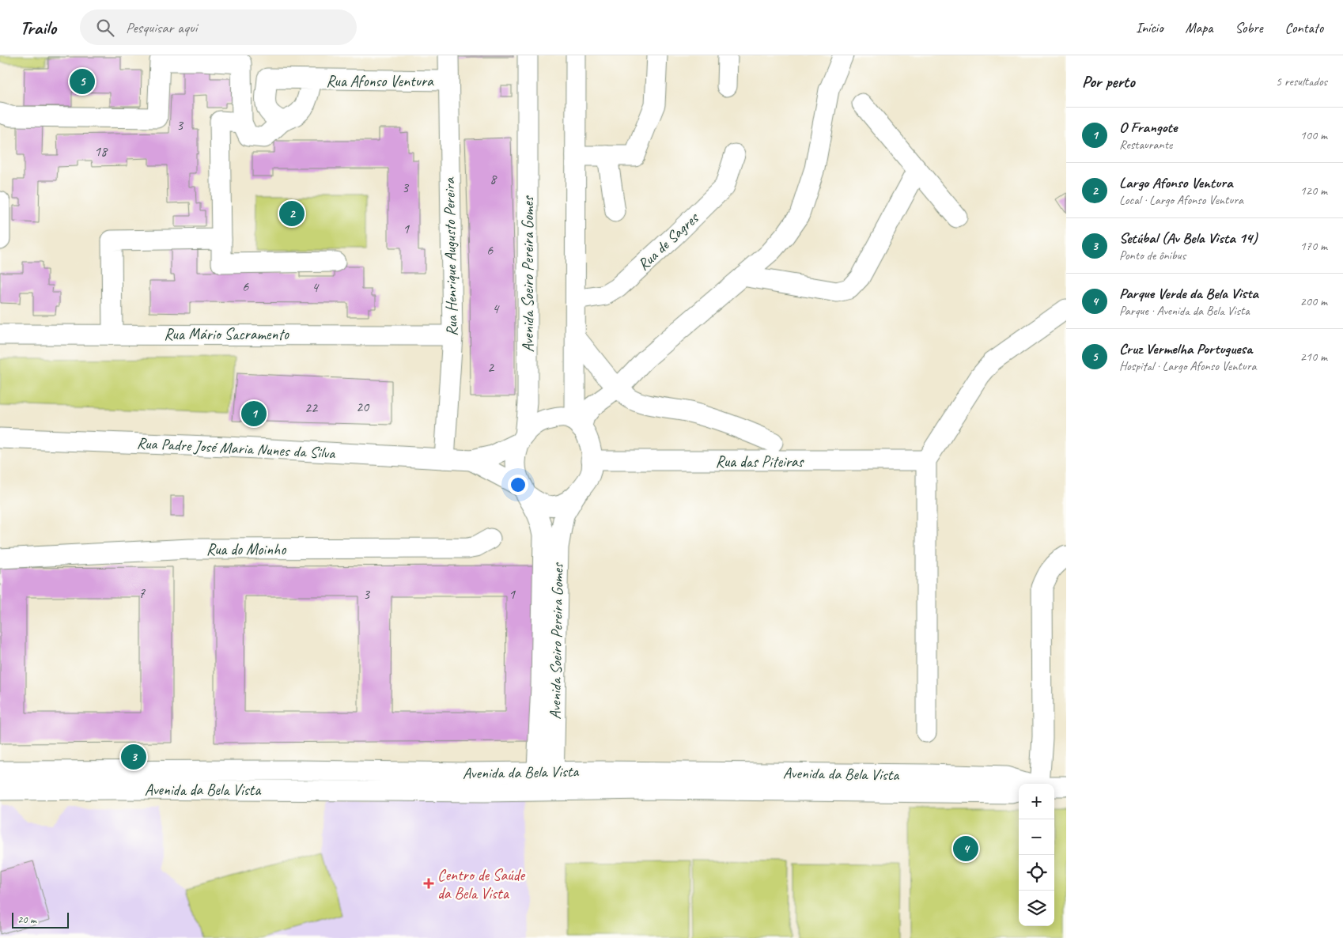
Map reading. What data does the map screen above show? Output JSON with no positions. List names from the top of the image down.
{
  "streets": {
    "street": [
      "Rua Afonso Ventura",
      "Rua de Sagres",
      "Rua Henrique Augusto Pereira",
      "Avenida Soeiro Pereira Gomes",
      "Rua Mário Sacramento",
      "Rua Padre José Maria Nunes da Silva",
      "Rua das Piteiras",
      "Rua do Moinho",
      "Avenida da Bela Vista"
    ]
  },
  "crossings": [
    ["Rua Afonso Ventura", "Rua Henrique Augusto Pereira"],
    ["Rua de Sagres", "Avenida Soeiro Pereira Gomes"],
    ["Rua Henrique Augusto Pereira", "Rua Mário Sacramento"],
    ["Rua Henrique Augusto Pereira", "Rua Padre José Maria Nunes da Silva"],
    ["Avenida Soeiro Pereira Gomes", "Rua Padre José Maria Nunes da Silva"],
    ["Avenida Soeiro Pereira Gomes", "Rua das Piteiras"],
    ["Avenida Soeiro Pereira Gomes", "Avenida da Bela Vista"],
    ["Rua Padre José Maria Nunes da Silva", "Rua das Piteiras"]
  ],
  "places": {
    "health": ["Centro de Saúde da Bela Vista"]
  },
  "house_numbers": [
    "3",
    "18",
    "8",
    "3",
    "1",
    "6",
    "6",
    "4",
    "4",
    "2",
    "20",
    "22",
    "7",
    "3",
    "1"
  ],
  "scale_bar": "20 m",
  "page": {
    "header": "Trailo",
    "search": "Pesquisar aqui",
    "nav": [
      "Início",
      "Mapa",
      "Sobre",
      "Contato"
    ],
    "heading": ["Por perto", "5 resultados"],
    "pins": [
      "5",
      "2",
      "1",
      "3",
      "4"
    ],
    "list": [
      {
        "mark": "1",
        "name": "O Frangote",
        "note": "Restaurante",
        "value": "100 m"
      },
      {
        "mark": "2",
        "name": "Largo Afonso Ventura",
        "note": "Local · Largo Afonso Ventura",
        "value": "120 m"
      },
      {
        "mark": "3",
        "name": "Setúbal (Av Bela Vista 14)",
        "note": "Ponto de ônibus",
        "value": "170 m"
      },
      {
        "mark": "4",
        "name": "Parque Verde da Bela Vista",
        "note": "Parque · Avenida da Bela Vista",
        "value": "200 m"
      },
      {
        "mark": "5",
        "name": "Cruz Vermelha Portuguesa",
        "note": "Hospital · Largo Afonso Ventura",
        "value": "210 m"
      }
    ],
    "map_buttons": ["+", "−"],
    "scale": "20 m"
  }
}
